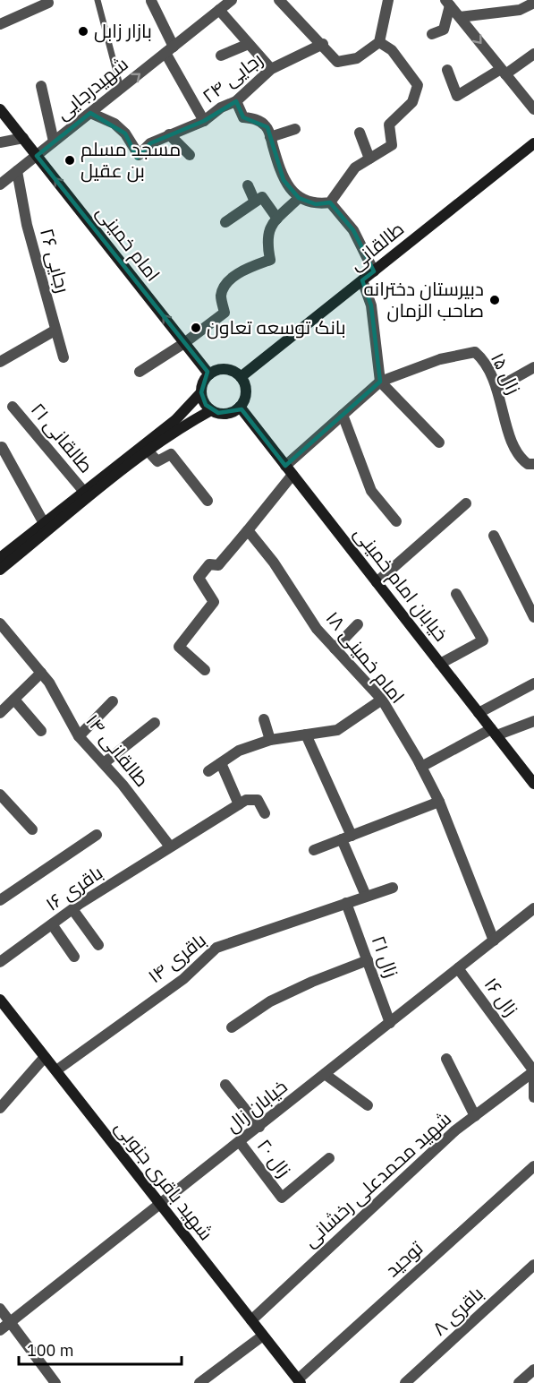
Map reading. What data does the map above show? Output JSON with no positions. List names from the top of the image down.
{
  "streets": {
    "main road": [
      "امام خمینی",
      "طالقانی",
      "خیابان امام خمینی",
      "شهید باقری جنوبی"
    ],
    "street": [
      "رجایی ۲۴",
      "شهیدرجایی",
      "رجایی ۲۶",
      "زال ۱۵",
      "طالقانی ۲۱",
      "امام خمینی ۱۸",
      "طالقانی ۱۴",
      "باقری ۱۶",
      "زال ۲۱",
      "باقری ۱۴",
      "زال ۱۶",
      "خیابان زال",
      "زال ۲۰",
      "شهید محمدعلی رخشانی",
      "توحید",
      "باقری ۸"
    ]
  },
  "crossings": [
    ["رجایی ۲۴", "شهیدرجایی"],
    ["شهیدرجایی", "امام خمینی"],
    ["شهیدرجایی", "رجایی ۲۶"],
    ["امام خمینی", "طالقانی"],
    ["امام خمینی", "خیابان امام خمینی"],
    ["طالقانی", "خیابان امام خمینی"],
    ["امام خمینی ۱۸", "خیابان زال"],
    ["طالقانی ۱۴", "باقری ۱۶"],
    ["زال ۲۱", "باقری ۱۴"],
    ["زال ۲۱", "خیابان زال"],
    ["باقری ۱۴", "شهید باقری جنوبی"],
    ["زال ۱۶", "خیابان زال"],
    ["زال ۱۶", "شهید محمدعلی رخشانی"],
    ["خیابان زال", "زال ۲۰"],
    ["خیابان زال", "شهید باقری جنوبی"],
    ["شهید محمدعلی رخشانی", "شهید باقری جنوبی"],
    ["شهید باقری جنوبی", "توحید"]
  ],
  "one_way": ["امام خمینی"],
  "places": [
    "بازار زابل",
    "مسجد مسلم بن عقیل",
    "دبیرستان دخترانه صاحب الزمان",
    "بانک توسعه تعاون"
  ],
  "scale_bar": "100 m"
}
